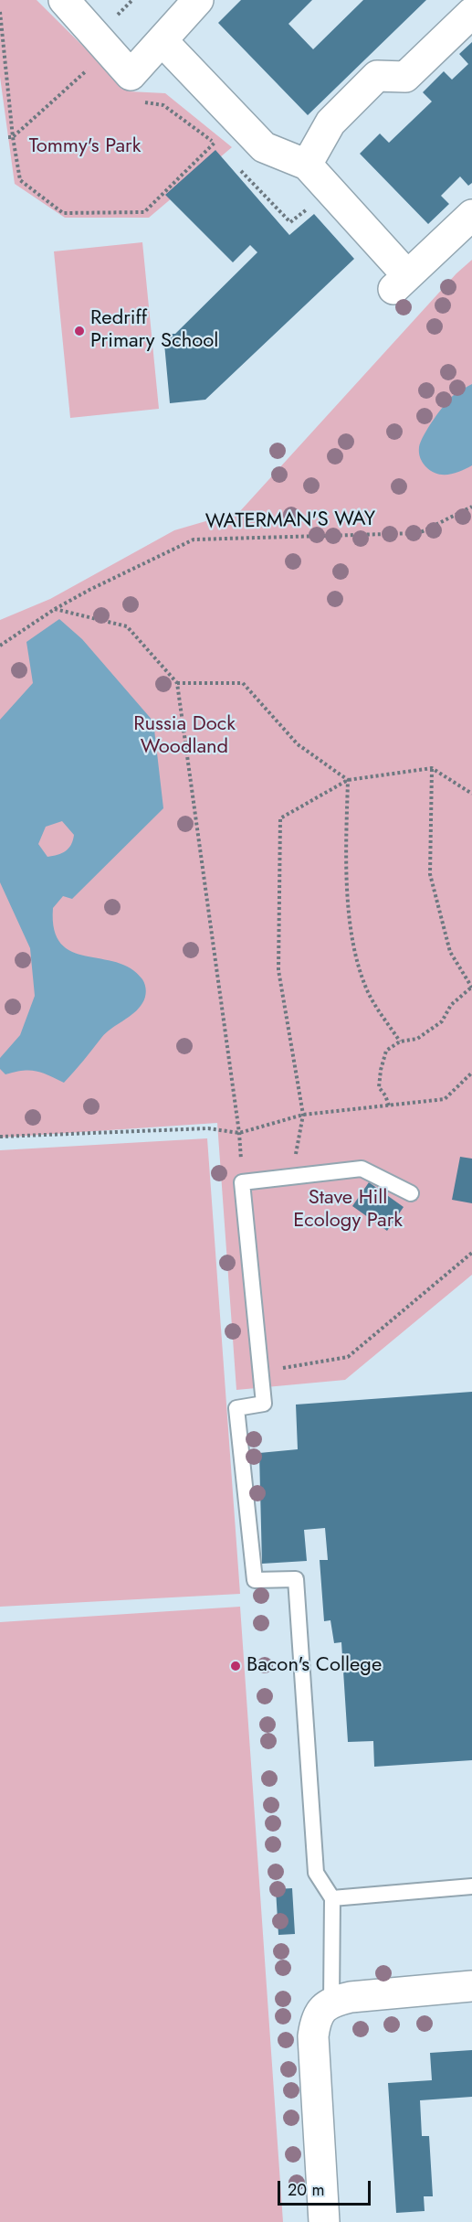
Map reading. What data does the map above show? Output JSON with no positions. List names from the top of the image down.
{
  "streets": {
    "path": ["WATERMAN'S WAY"]
  },
  "parks": ["Tommy's Park", "Russia Dock Woodland", "Stave Hill Ecology Park"],
  "places": ["Redriff Primary School", "Bacon's College"],
  "scale_bar": "20 m"
}
